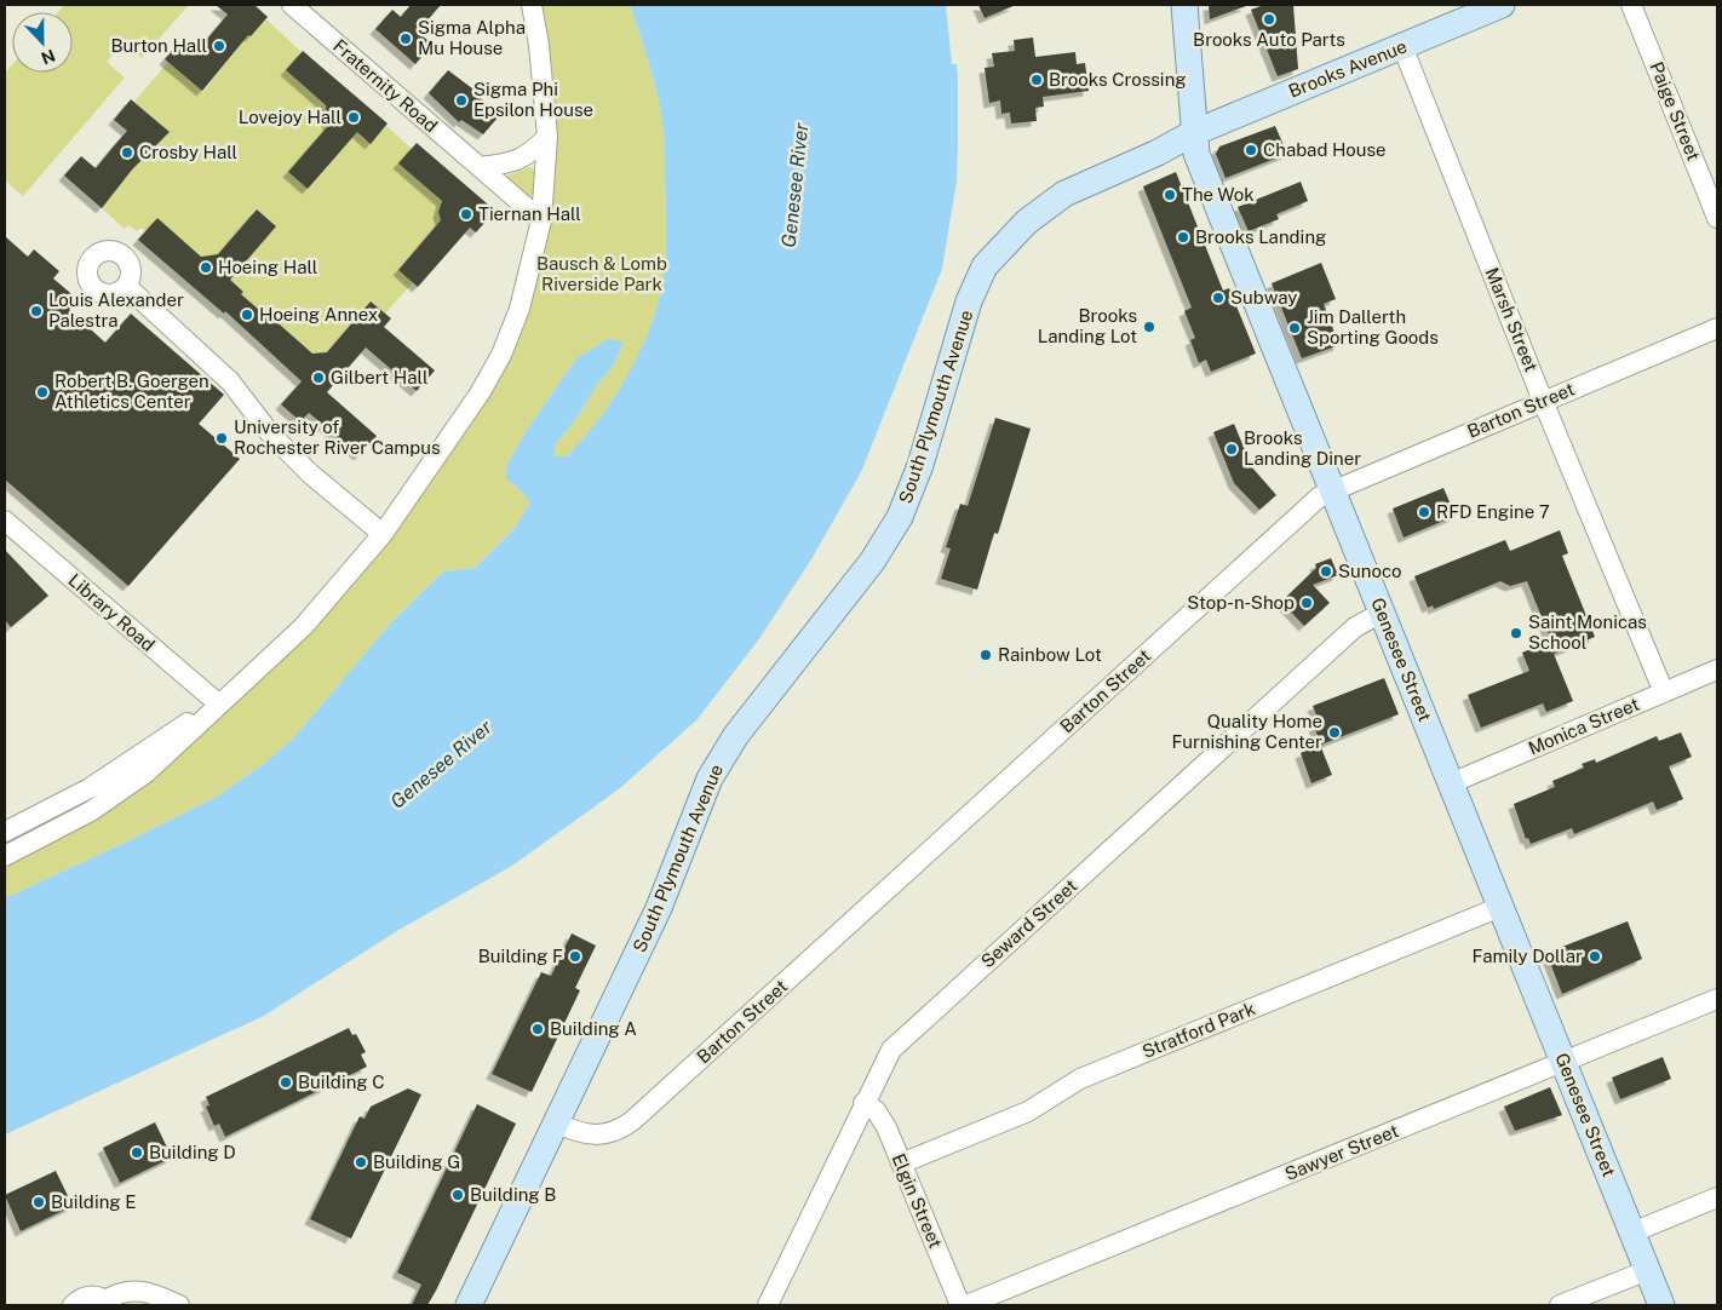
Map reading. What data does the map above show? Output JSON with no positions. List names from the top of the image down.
{
  "streets": {
    "main road": ["Brooks Avenue", "South Plymouth Avenue", "Genesee Street"],
    "street": [
      "Fraternity Road",
      "Paige Street",
      "Marsh Street",
      "Barton Street",
      "Library Road",
      "Monica Street",
      "Seward Street",
      "Stratford Park",
      "Sawyer Street",
      "Elgin Street"
    ]
  },
  "crossings": [
    ["Brooks Avenue", "Marsh Street"],
    ["Brooks Avenue", "South Plymouth Avenue"],
    ["Brooks Avenue", "Genesee Street"],
    ["Marsh Street", "Barton Street"],
    ["Marsh Street", "Monica Street"],
    ["South Plymouth Avenue", "Barton Street"],
    ["South Plymouth Avenue", "Genesee Street"],
    ["Barton Street", "Genesee Street"],
    ["Genesee Street", "Monica Street"],
    ["Genesee Street", "Seward Street"],
    ["Genesee Street", "Stratford Park"],
    ["Genesee Street", "Sawyer Street"],
    ["Seward Street", "Elgin Street"],
    ["Stratford Park", "Elgin Street"]
  ],
  "water": ["Genesee River"],
  "parks": ["Bausch & Lomb Riverside Park"],
  "places": [
    "Brooks Auto Parts",
    "Sigma Alpha Mu House",
    "Burton Hall",
    "Brooks Crossing",
    "Sigma Phi Epsilon House",
    "Lovejoy Hall",
    "Chabad House",
    "Crosby Hall",
    "The Wok",
    "Tiernan Hall",
    "Brooks Landing",
    "Hoeing Hall",
    "Subway",
    "Louis Alexander Palestra",
    "Hoeing Annex",
    "Brooks Landing Lot",
    "Jim Dallerth Sporting Goods",
    "Gilbert Hall",
    "Robert B. Goergen Athletics Center",
    "University of Rochester River Campus",
    "Brooks Landing Diner",
    "RFD Engine 7",
    "Sunoco",
    "Stop-n-Shop",
    "Saint Monicas School",
    "Rainbow Lot",
    "Quality Home Furnishing Center",
    "Building F",
    "Family Dollar",
    "Building A",
    "Building C",
    "Building D",
    "Building G",
    "Building B",
    "Building E"
  ],
  "north": "bottom"
}
